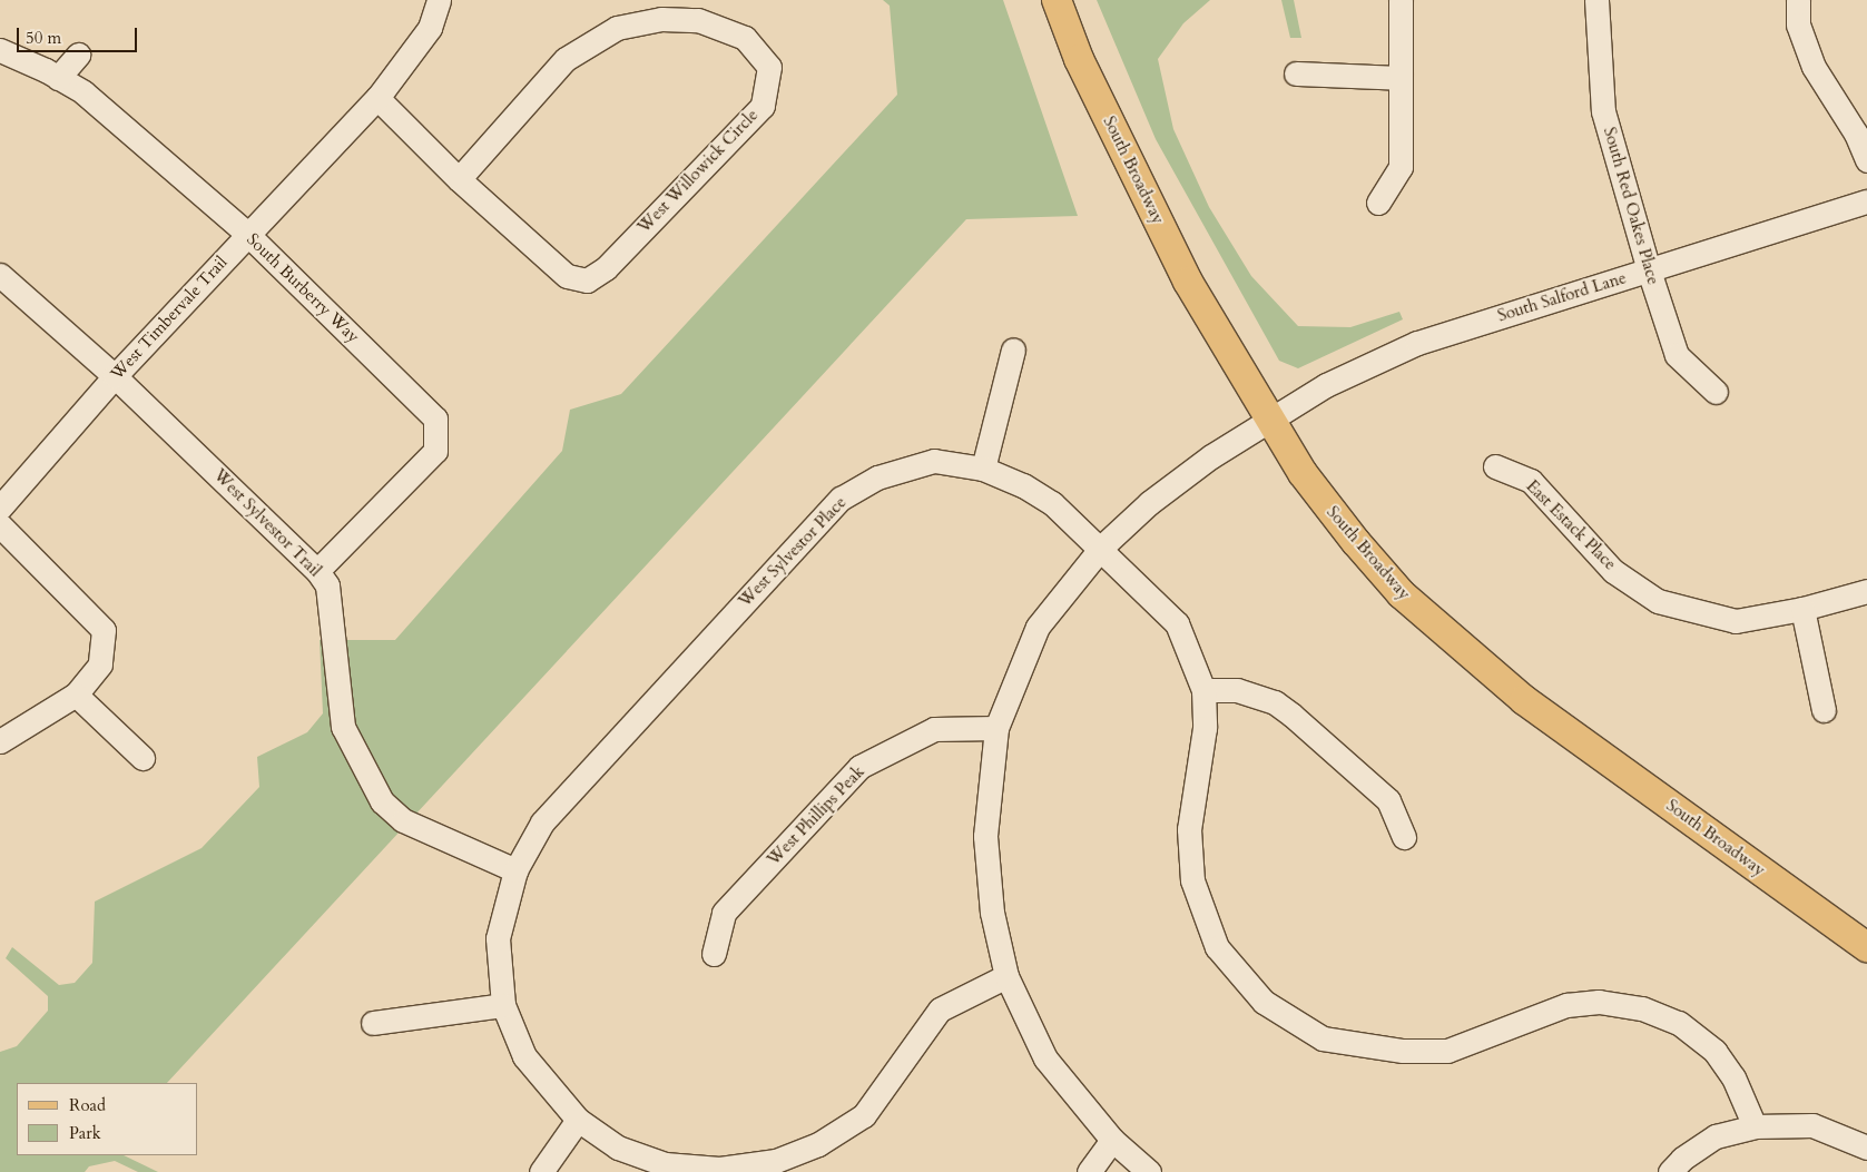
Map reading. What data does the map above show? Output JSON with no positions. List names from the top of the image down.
{
  "streets": {
    "main road": ["South Broadway"],
    "street": [
      "West Willowick Circle",
      "South Red Oakes Place",
      "South Burberry Way",
      "South Salford Lane",
      "West Timbervale Trail",
      "West Sylvestor Trail",
      "East Estack Place",
      "West Sylvestor Place",
      "West Phillips Peak"
    ]
  },
  "crossings": [
    ["South Broadway", "South Salford Lane"],
    ["West Willowick Circle", "West Timbervale Trail"],
    ["South Red Oakes Place", "South Salford Lane"],
    ["South Burberry Way", "West Timbervale Trail"],
    ["South Burberry Way", "West Sylvestor Trail"],
    ["South Salford Lane", "West Sylvestor Place"],
    ["South Salford Lane", "West Phillips Peak"],
    ["West Timbervale Trail", "West Sylvestor Trail"],
    ["West Sylvestor Trail", "West Sylvestor Place"]
  ],
  "legend": ["Road", "Park"],
  "scale_bar": "50 m"
}
